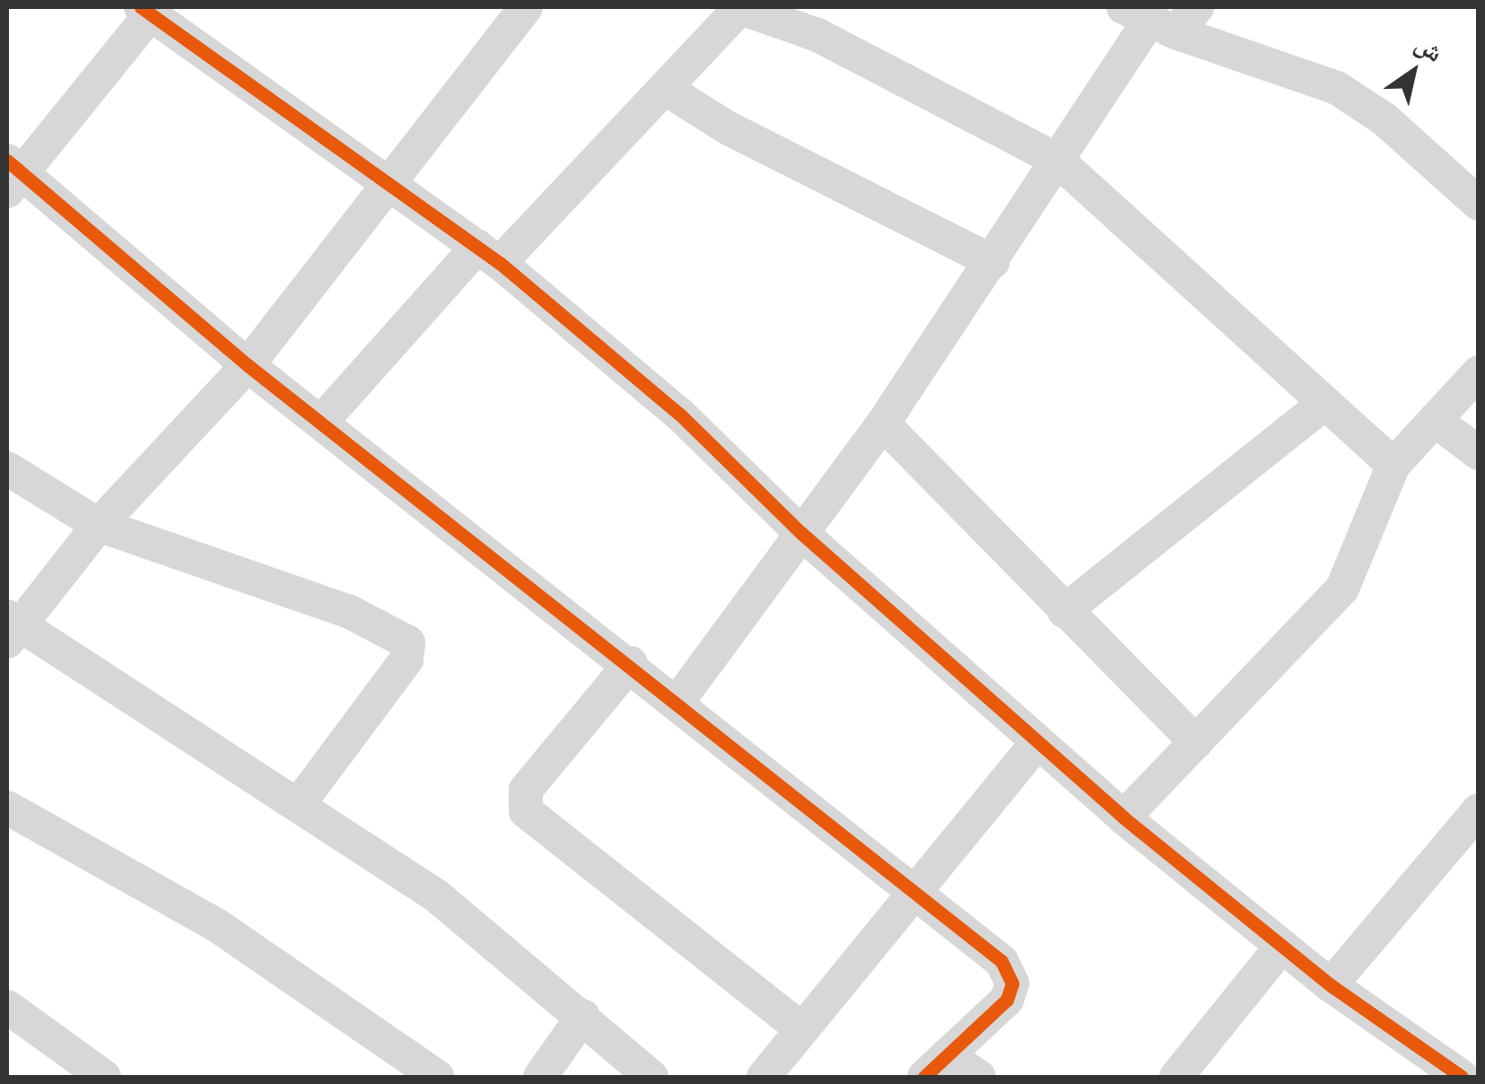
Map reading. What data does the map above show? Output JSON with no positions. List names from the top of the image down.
{
  "north": "top right"
}
